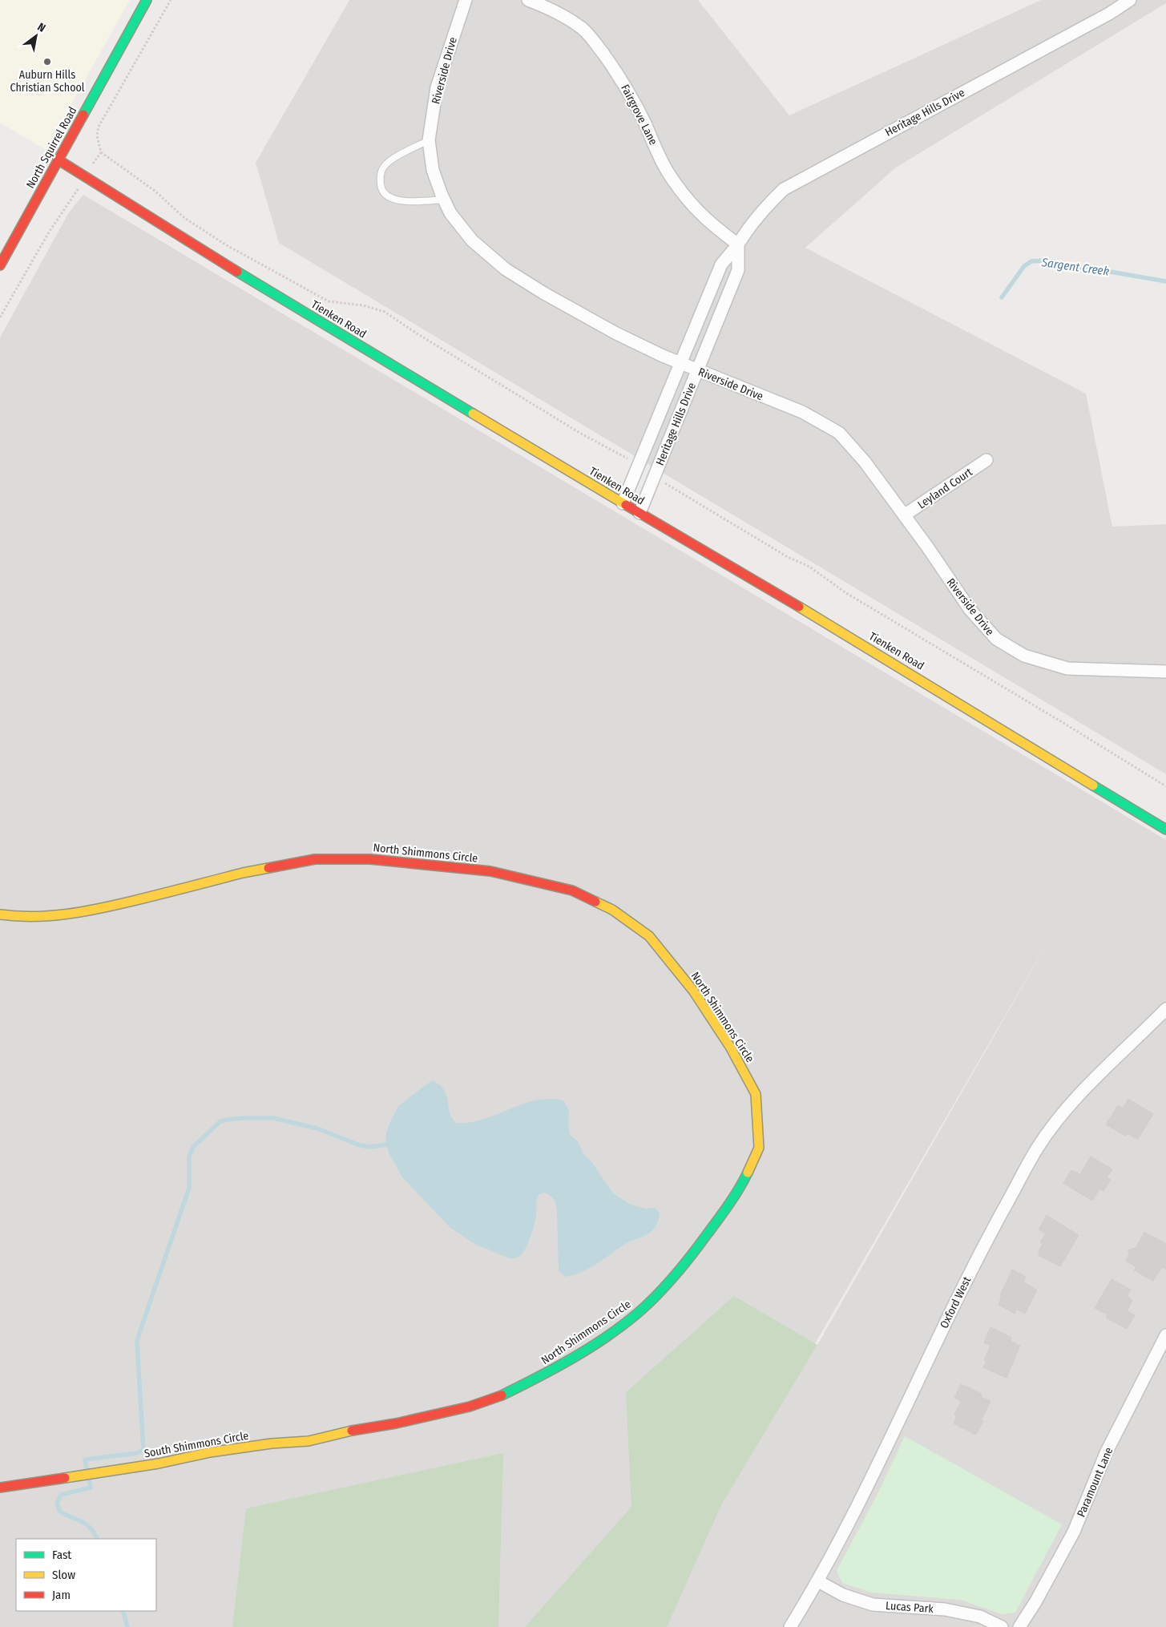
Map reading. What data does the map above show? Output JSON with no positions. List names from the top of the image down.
{
  "streets": {
    "street": [
      "Riverside Drive",
      "Heritage Hills Drive",
      "Fairgrove Lane",
      "North Squirrel Road",
      "Tienken Road",
      "Leyland Court",
      "North Shimmons Circle",
      "Oxford West",
      "South Shimmons Circle",
      "Paramount Lane",
      "Lucas Park"
    ]
  },
  "crossings": [
    ["Riverside Drive", "Heritage Hills Drive"],
    ["Riverside Drive", "Leyland Court"],
    ["Heritage Hills Drive", "Fairgrove Lane"],
    ["Heritage Hills Drive", "Tienken Road"],
    ["North Squirrel Road", "Tienken Road"],
    ["North Shimmons Circle", "South Shimmons Circle"],
    ["Oxford West", "Lucas Park"]
  ],
  "water": ["Sargent Creek"],
  "places": ["Auburn Hills Christian School"],
  "legend": ["Fast", "Slow", "Jam"],
  "north": "top right"
}
